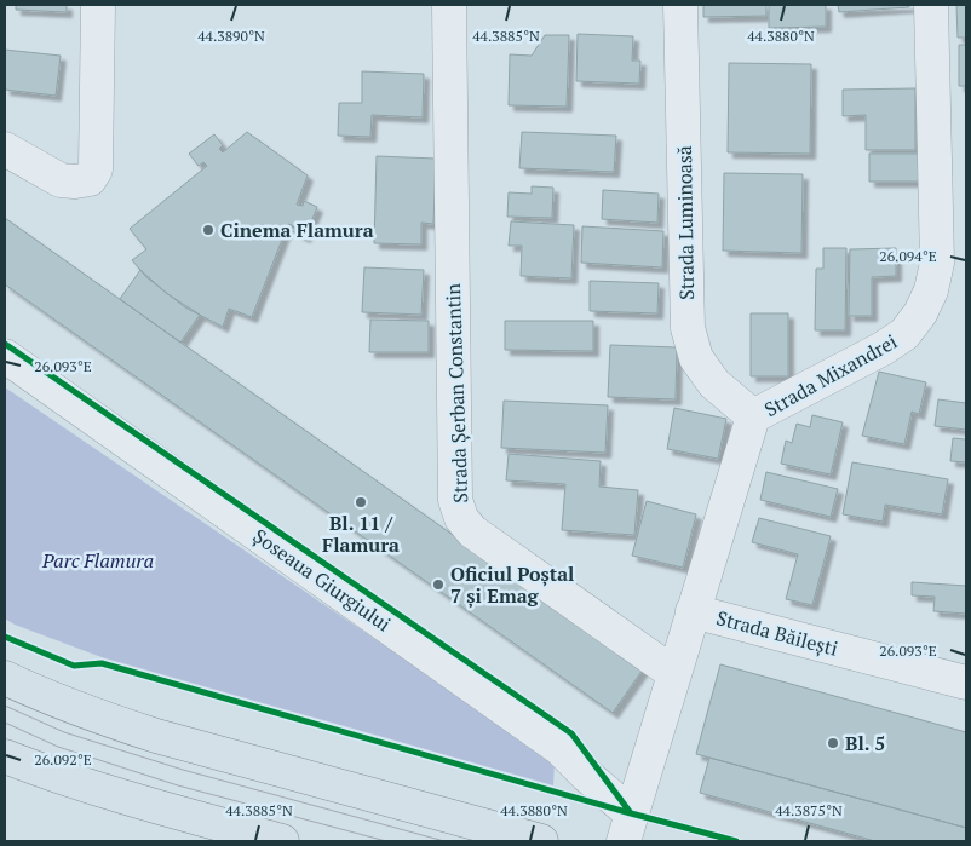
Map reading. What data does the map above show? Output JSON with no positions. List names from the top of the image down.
{
  "streets": {
    "street": [
      "Strada Luminoasă",
      "Strada Mixandrei",
      "Strada Șerban Constantin",
      "Șoseaua Giurgiului",
      "Strada Băilești"
    ]
  },
  "crossings": [
    ["Strada Luminoasă", "Strada Mixandrei"],
    ["Strada Mixandrei", "Strada Șerban Constantin"],
    ["Strada Mixandrei", "Șoseaua Giurgiului"],
    ["Strada Mixandrei", "Strada Băilești"]
  ],
  "parks": ["Parc Flamura"],
  "places": [
    "Cinema Flamura",
    "Bl. 11 / Flamura",
    "Oficiul Poștal 7 și Emag",
    "Bl. 5"
  ],
  "coordinates": [
    "44.3890°N",
    "44.3885°N",
    "44.3880°N",
    "26.094°E",
    "26.093°E",
    "26.092°E",
    "44.3875°N"
  ]
}
